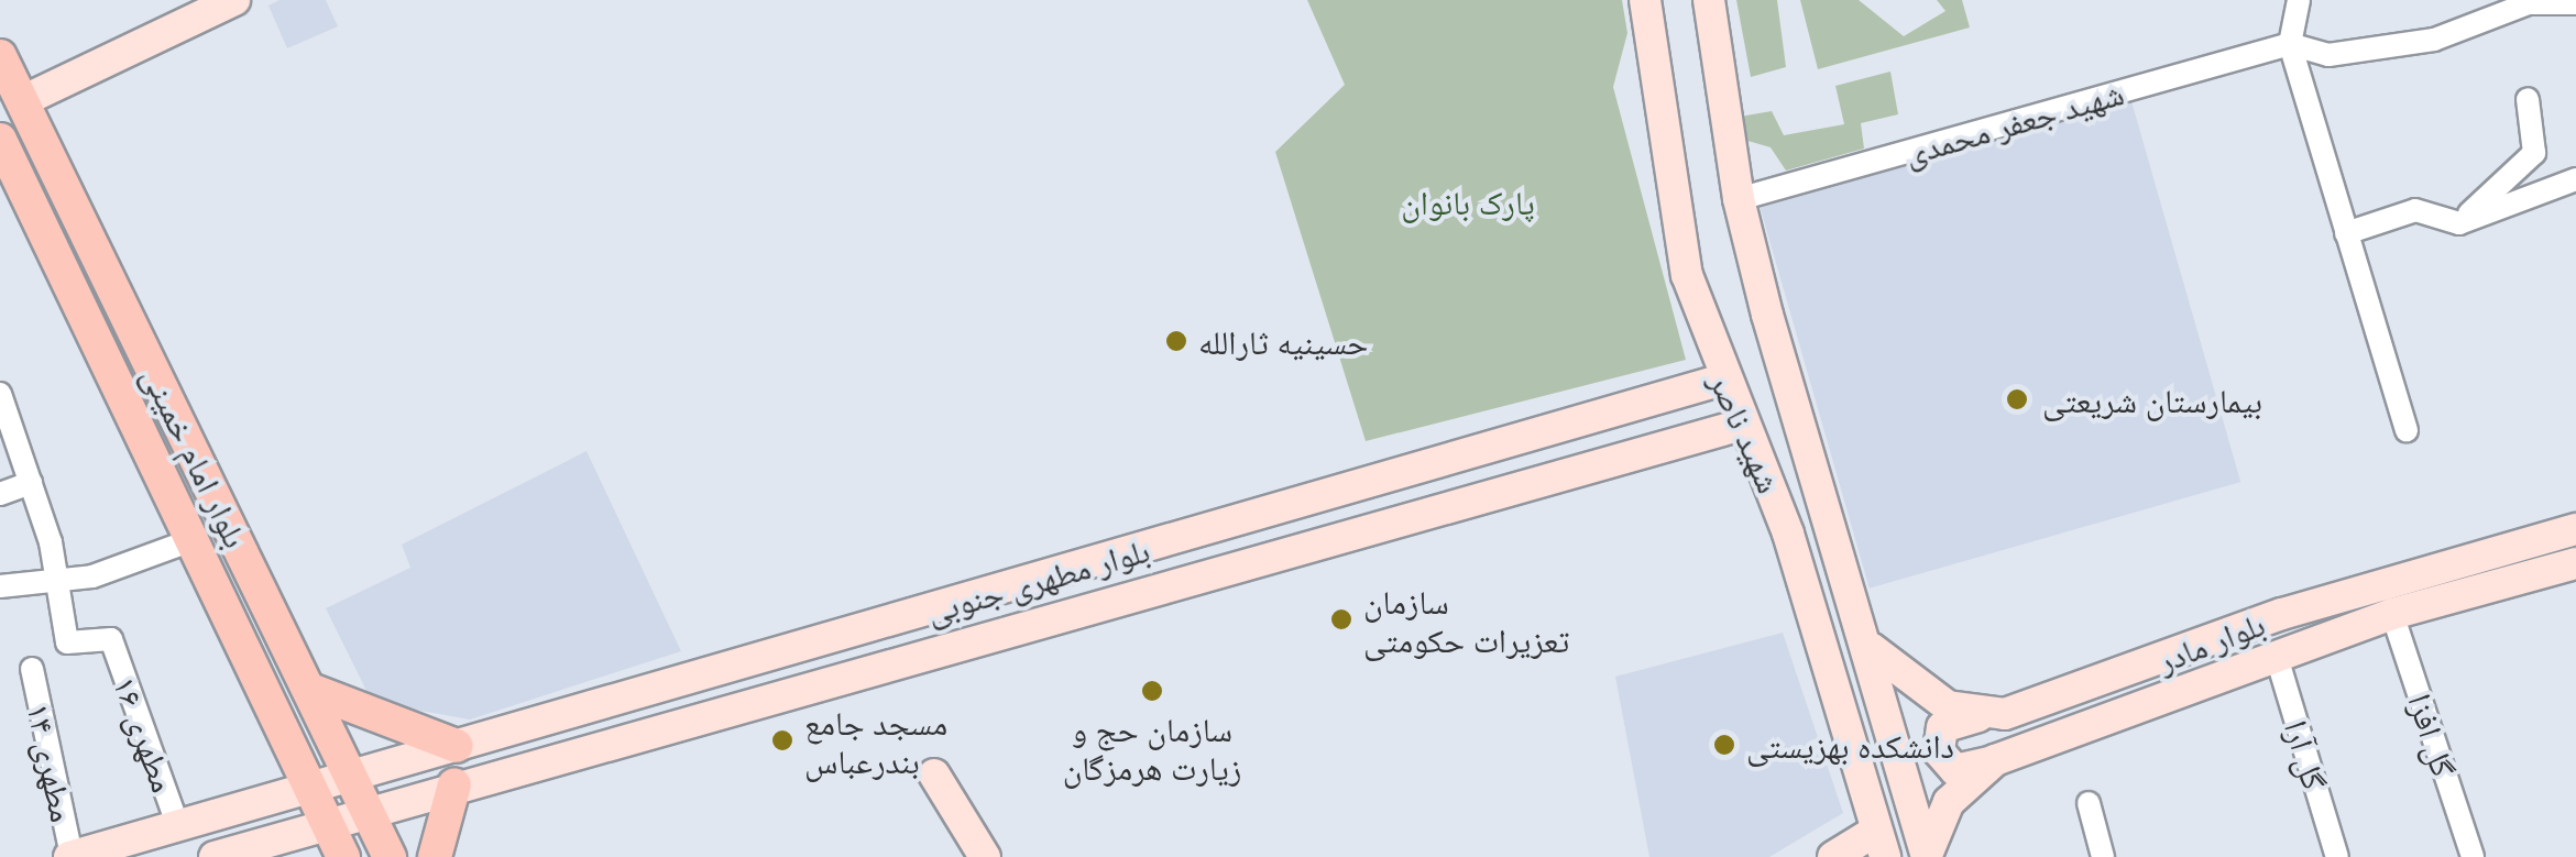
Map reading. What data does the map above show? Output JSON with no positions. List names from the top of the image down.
{
  "streets": {
    "main road": ["بلوار امام خمینی"],
    "street": [
      "شهید جعفر محمدی",
      "شهید ناصر",
      "بلوار مطهری جنوبی",
      "بلوار مادر",
      "مطهری ۱۶",
      "گل افزا",
      "گل آرا",
      "مطهری ۱۴"
    ]
  },
  "crossings": [
    ["شهید جعفر محمدی", "شهید ناصر"],
    ["شهید ناصر", "بلوار مطهری جنوبی"],
    ["شهید ناصر", "بلوار مادر"],
    ["بلوار امام خمینی", "بلوار مطهری جنوبی"],
    ["بلوار مادر", "گل افزا"],
    ["بلوار مادر", "گل آرا"]
  ],
  "parks": ["پارک بانوان"],
  "places": [
    "حسینیه ثارالله",
    "بیمارستان شریعتی",
    "سازمان تعزیرات حکومتی",
    "سازمان حج و زیارت هرمزگان",
    "مسجد جامع بندرعباس",
    "دانشکده بهزیستی"
  ]
}
